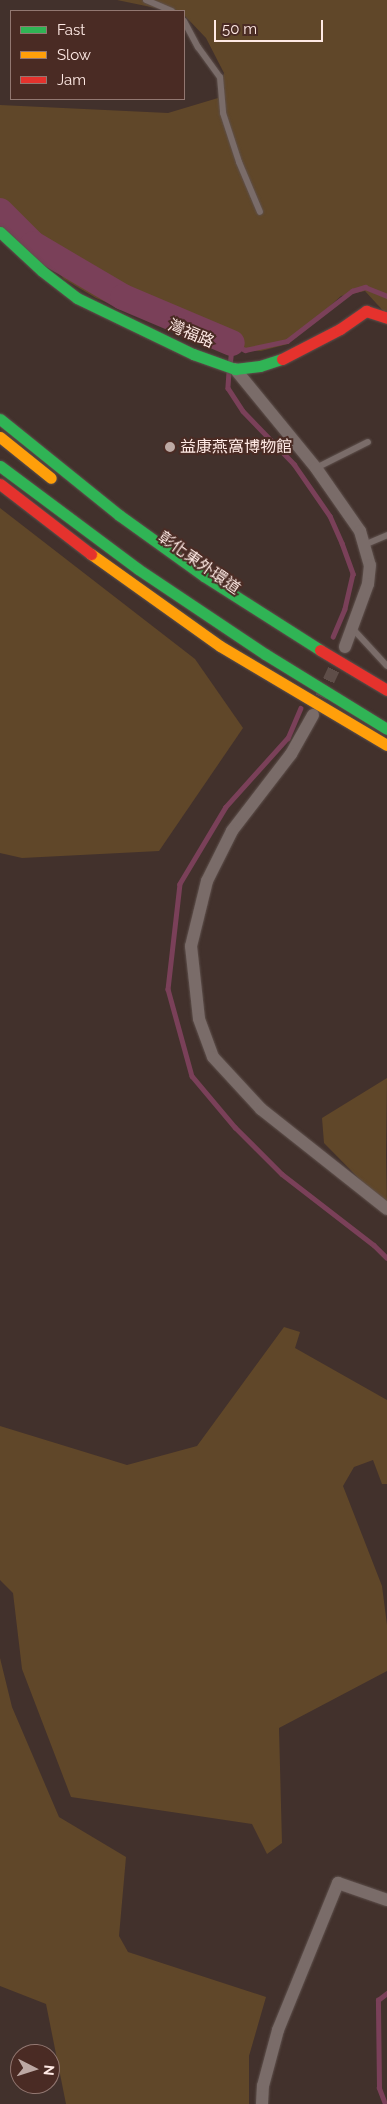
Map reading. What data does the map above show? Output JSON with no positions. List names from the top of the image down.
{
  "streets": {
    "main road": ["灣福路", "彰化東外環道"]
  },
  "places": ["益康燕窩博物館"],
  "legend": ["Fast", "Slow", "Jam"],
  "scale_bar": "50 m",
  "north": "right"
}
